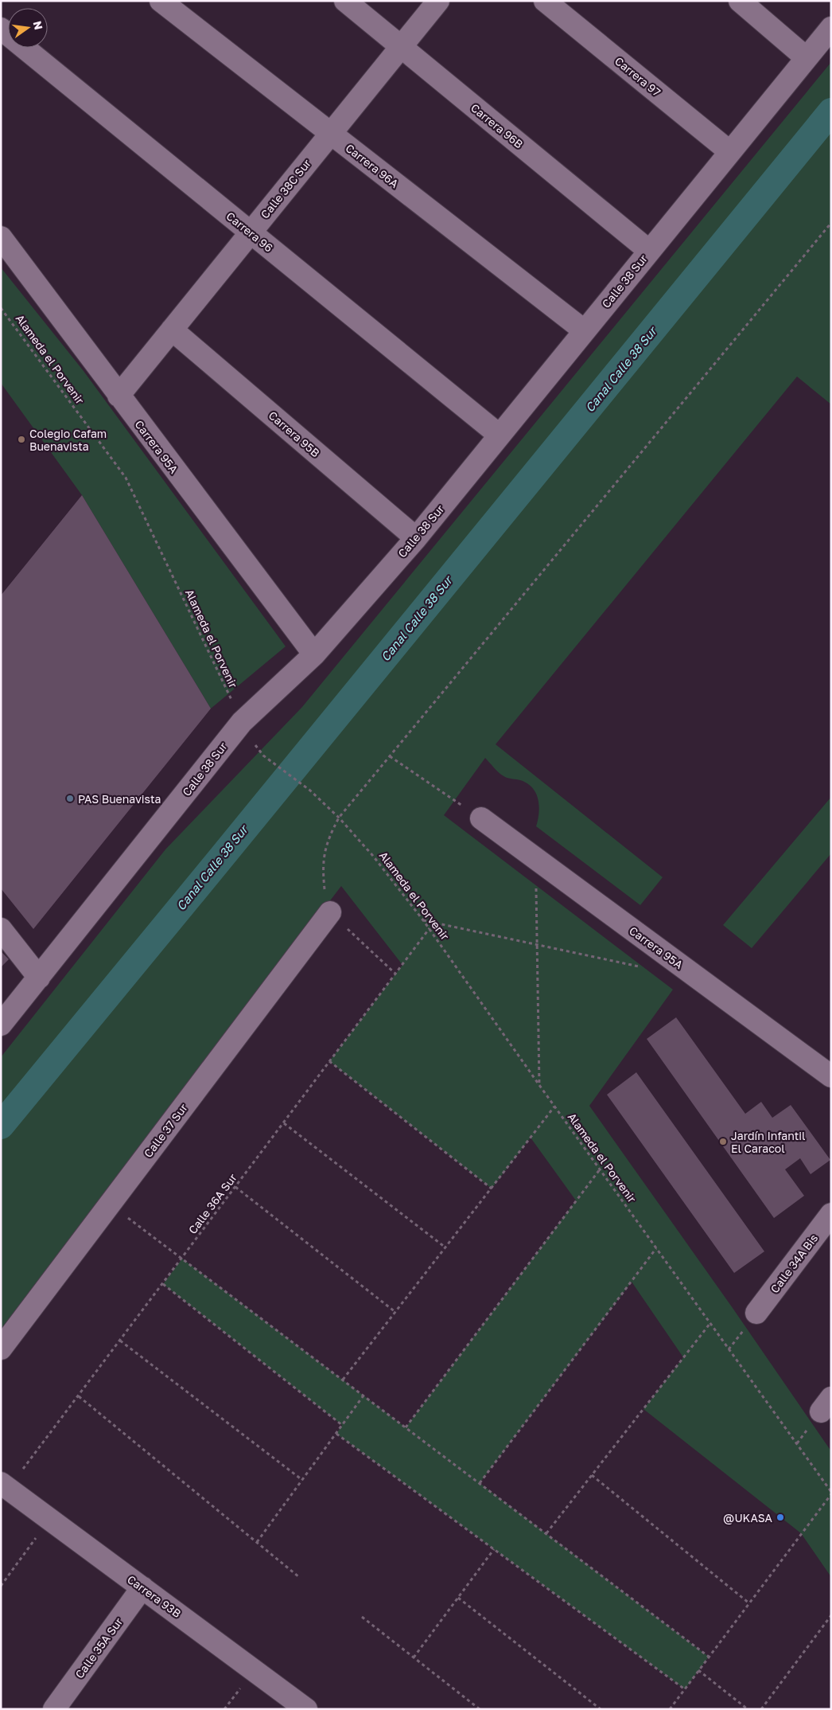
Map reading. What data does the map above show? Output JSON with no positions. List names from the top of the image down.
{
  "streets": {
    "street": [
      "Carrera 97",
      "Carrera 96B",
      "Carrera 96A",
      "Calle 38C Sur",
      "Carrera 96",
      "Calle 38 Sur",
      "Carrera 95B",
      "Carrera 95A",
      "Calle 37 Sur",
      "Calle 34A Bis",
      "Carrera 93B",
      "Calle 35A Sur"
    ],
    "path": ["Alameda el Porvenir", "Calle 36A Sur"]
  },
  "crossings": [
    ["Carrera 97", "Calle 38 Sur"],
    ["Carrera 96B", "Calle 38C Sur"],
    ["Carrera 96B", "Calle 38 Sur"],
    ["Carrera 96A", "Calle 38C Sur"],
    ["Carrera 96A", "Calle 38 Sur"],
    ["Calle 38C Sur", "Carrera 96"],
    ["Calle 38C Sur", "Carrera 95B"],
    ["Calle 38C Sur", "Carrera 95A"],
    ["Carrera 96", "Calle 38 Sur"],
    ["Calle 38 Sur", "Alameda el Porvenir"],
    ["Calle 38 Sur", "Carrera 95B"],
    ["Calle 38 Sur", "Carrera 95A"],
    ["Alameda el Porvenir", "Calle 36A Sur"],
    ["Calle 36A Sur", "Carrera 93B"],
    ["Carrera 93B", "Calle 35A Sur"]
  ],
  "water": ["Canal Calle 38 Sur"],
  "places": [
    "Colegio Cafam Buenavista",
    "PAS Buenavista",
    "Jardín Infantil El Caracol",
    "@UKASA"
  ],
  "north": "right"
}
